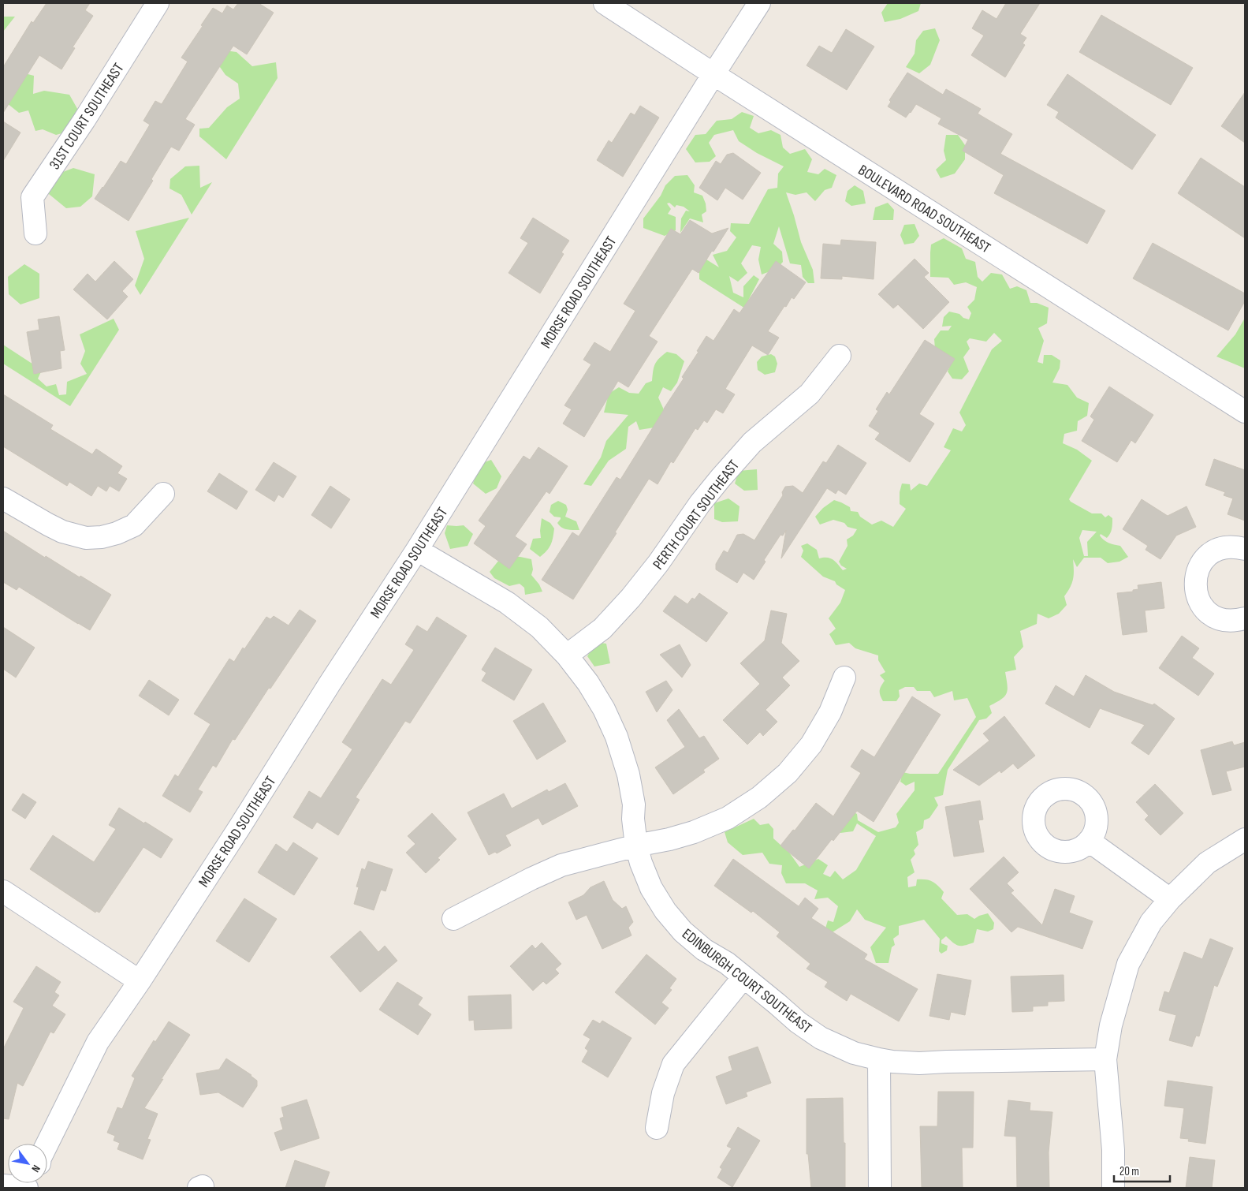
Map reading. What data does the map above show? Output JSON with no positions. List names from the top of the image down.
{
  "streets": {
    "street": [
      "31ST COURT SOUTHEAST",
      "BOULEVARD ROAD SOUTHEAST",
      "MORSE ROAD SOUTHEAST",
      "PERTH COURT SOUTHEAST",
      "EDINBURGH COURT SOUTHEAST"
    ]
  },
  "crossings": [
    ["BOULEVARD ROAD SOUTHEAST", "MORSE ROAD SOUTHEAST"],
    ["MORSE ROAD SOUTHEAST", "EDINBURGH COURT SOUTHEAST"],
    ["PERTH COURT SOUTHEAST", "EDINBURGH COURT SOUTHEAST"]
  ],
  "scale_bar": "20 m",
  "north": "bottom right"
}
